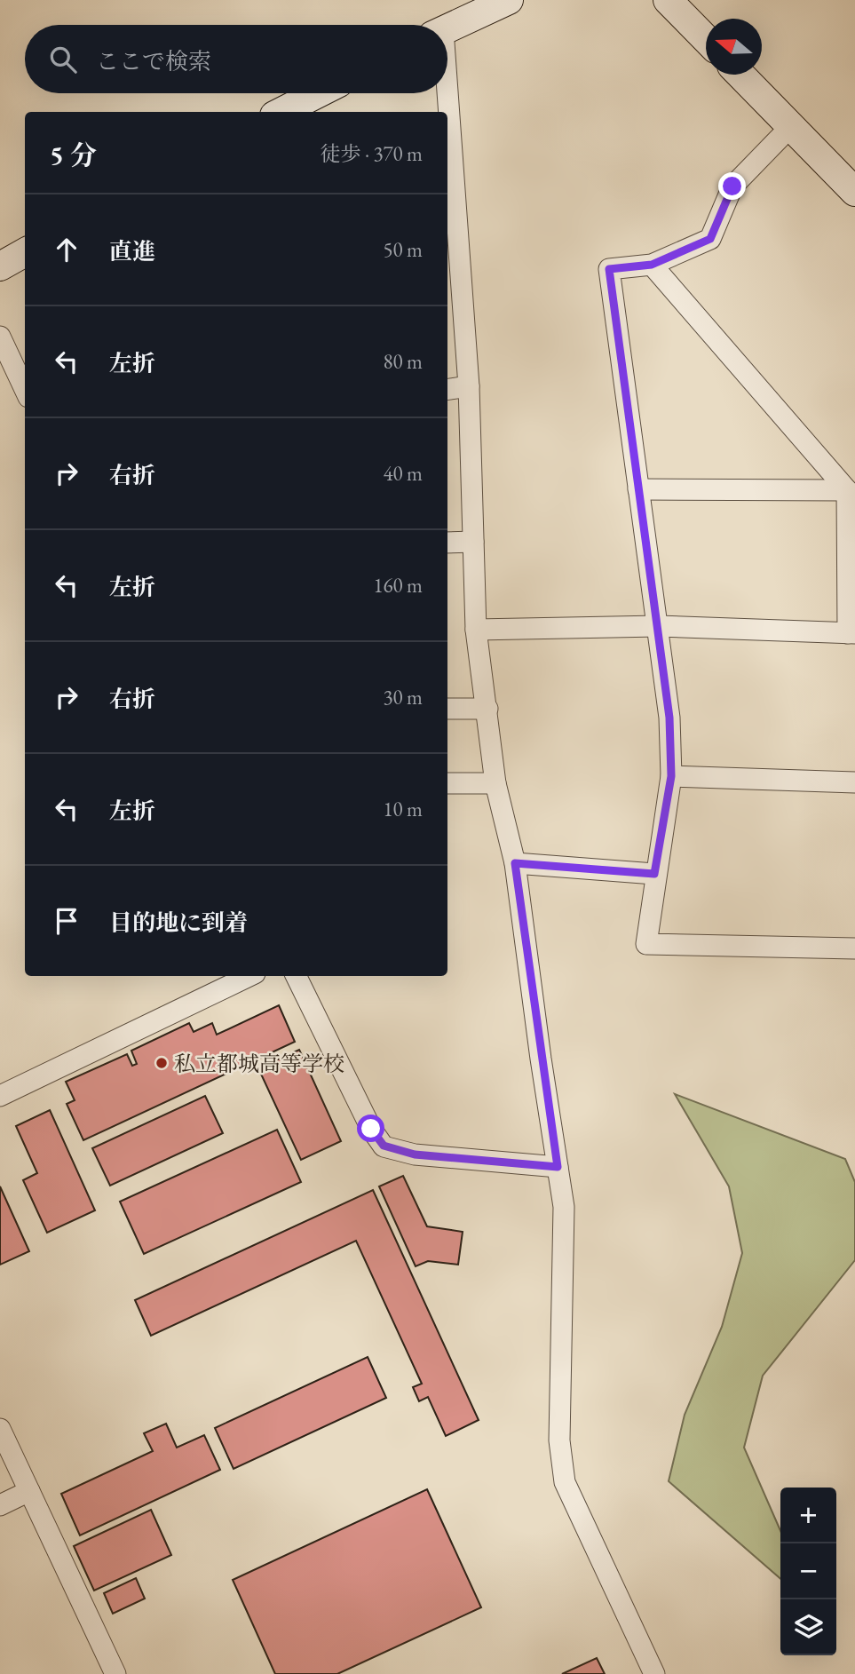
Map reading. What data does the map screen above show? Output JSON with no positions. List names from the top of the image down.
{
  "places": ["私立都城高等学校"],
  "north": "left",
  "page": {
    "search": "ここで検索",
    "heading": ["5 分", "徒歩 · 370 m"],
    "list": [
      ["直進", "50 m"],
      ["左折", "80 m"],
      ["右折", "40 m"],
      ["左折", "160 m"],
      ["右折", "30 m"],
      ["左折", "10 m"],
      "目的地に到着"
    ],
    "map_buttons": ["+", "−"]
  }
}
